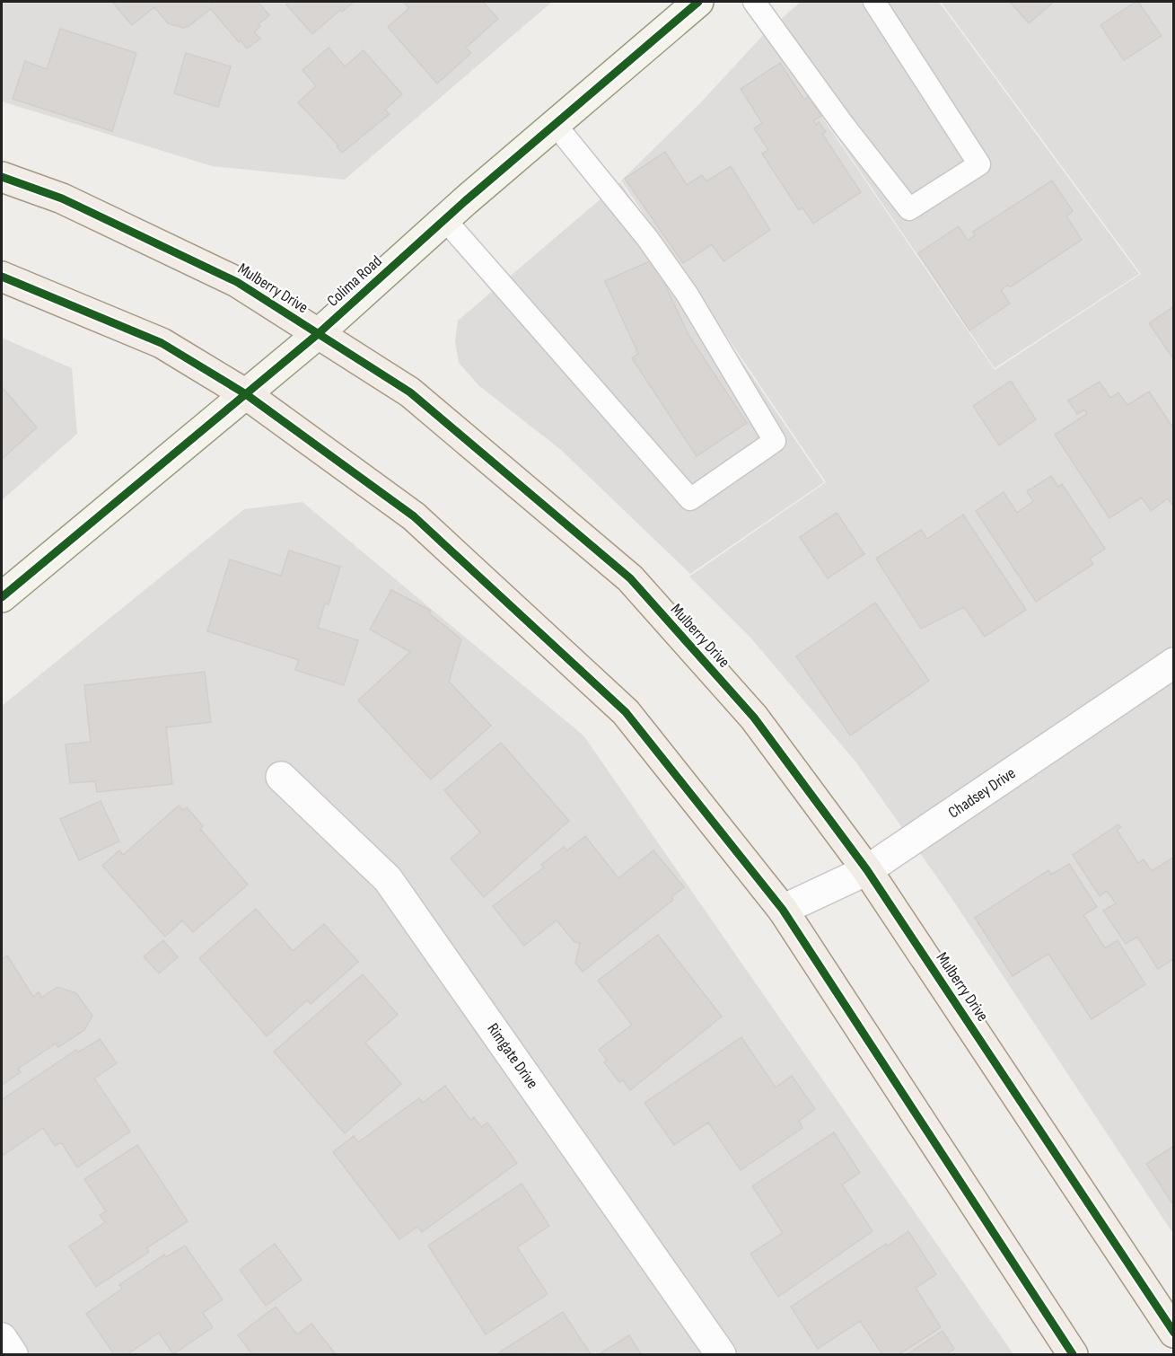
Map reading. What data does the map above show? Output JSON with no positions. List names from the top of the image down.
{
  "streets": {
    "main road": ["Colima Road", "Mulberry Drive"],
    "street": ["Chadsey Drive", "Rimgate Drive"]
  },
  "crossings": [
    ["Colima Road", "Mulberry Drive"],
    ["Mulberry Drive", "Chadsey Drive"]
  ]
}
